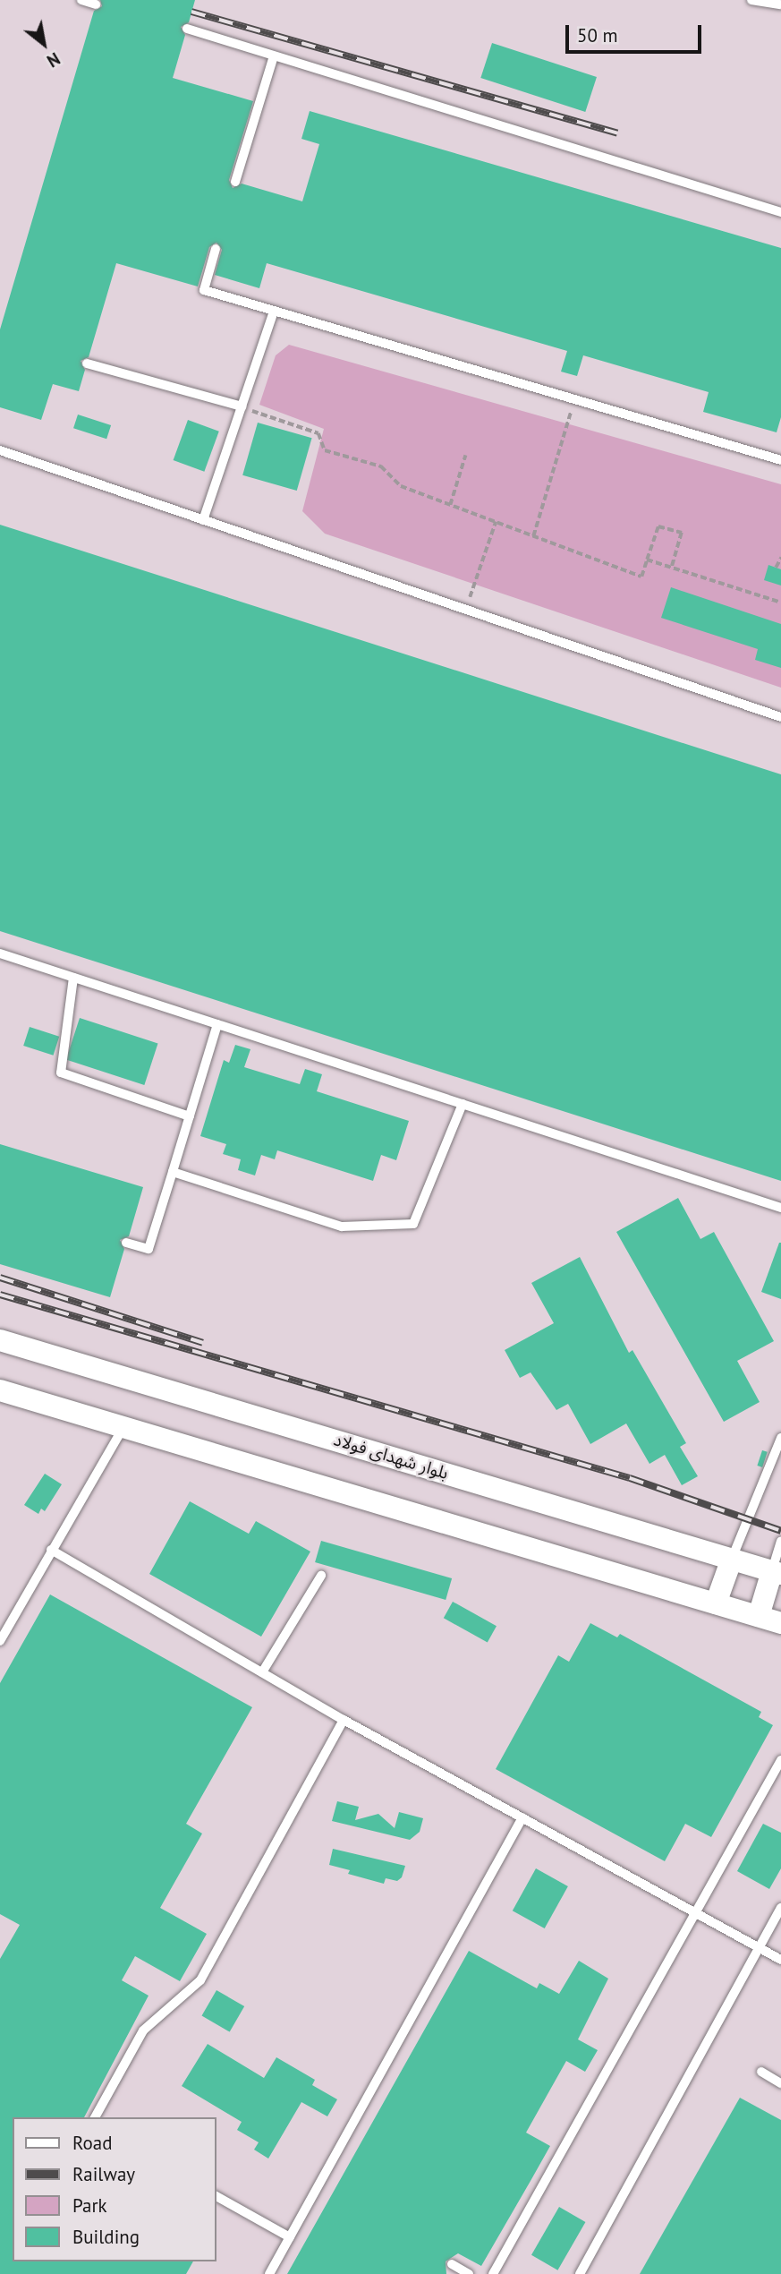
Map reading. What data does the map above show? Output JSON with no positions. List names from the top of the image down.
{
  "streets": {
    "street": ["بلوار شهدای فولاد"]
  },
  "legend": [
    "Road",
    "Railway",
    "Park",
    "Building"
  ],
  "scale_bar": "50 m",
  "north": "bottom right"
}
